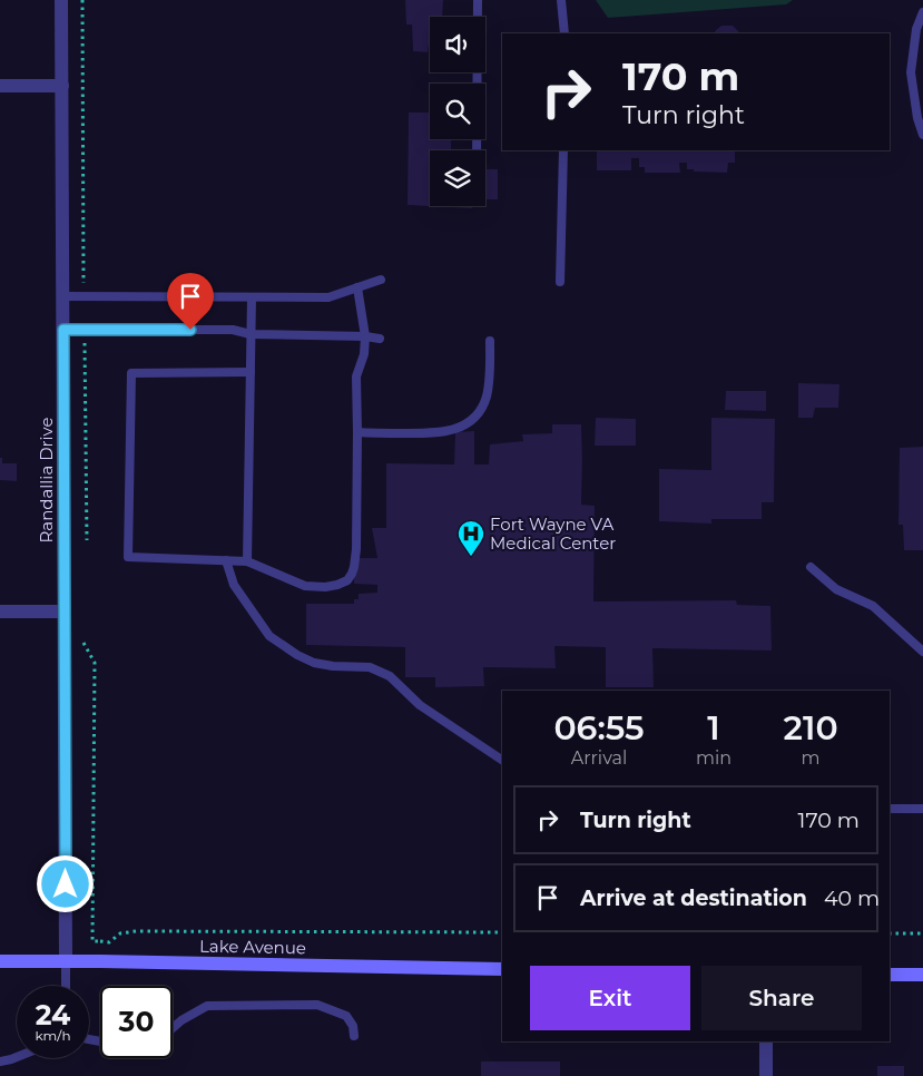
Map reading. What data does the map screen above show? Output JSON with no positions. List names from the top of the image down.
{
  "streets": {
    "main road": ["Lake Avenue"],
    "street": ["Randallia Drive"]
  },
  "crossings": [
    ["Randallia Drive", "Lake Avenue"]
  ],
  "places": {
    "hospital": ["Fort Wayne VA Medical Center"]
  },
  "page": {
    "turn": ["170 m", "Turn right"],
    "eta": [
      "06:55",
      "Arrival",
      "1",
      "min",
      "210",
      "m"
    ],
    "list": [
      {
        "name": "Turn right",
        "value": "170 m"
      },
      {
        "name": "Arrive at destination",
        "value": "40 m"
      }
    ],
    "buttons": ["Exit", "Share"],
    "speed": "24 km/h",
    "limit": "30"
  }
}
